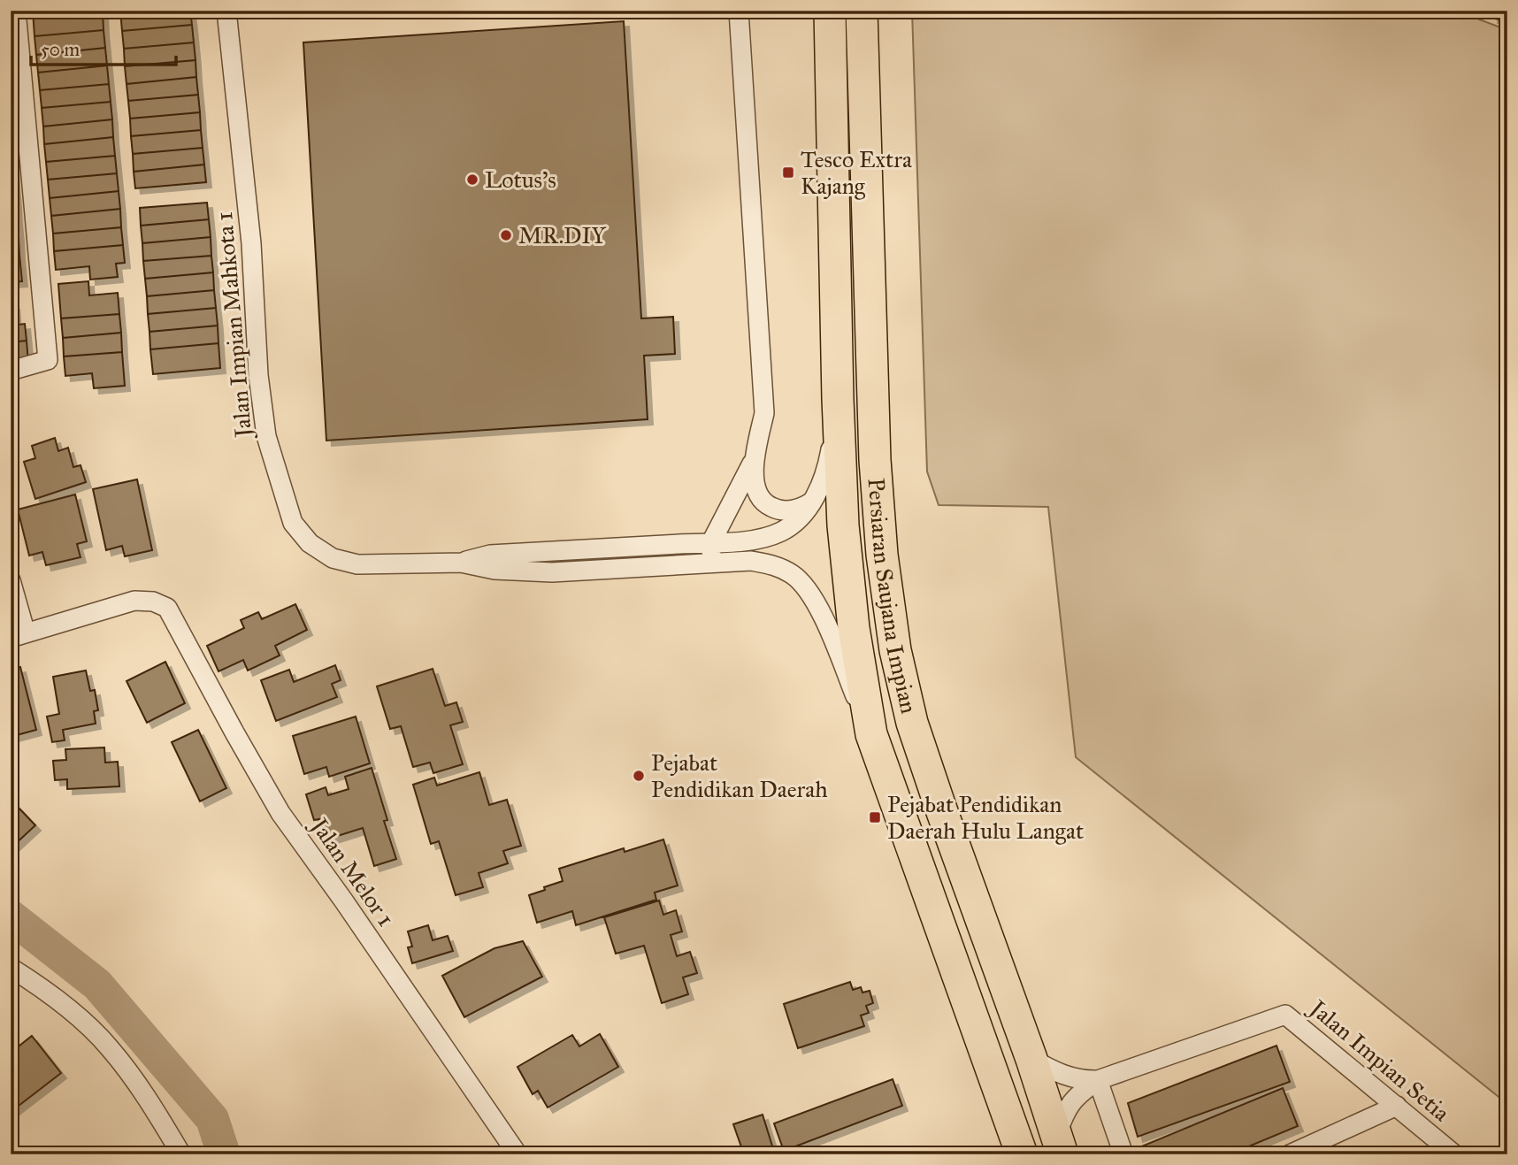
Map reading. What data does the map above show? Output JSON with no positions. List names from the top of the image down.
{
  "streets": {
    "highway": ["Persiaran Saujana Impian"],
    "street": ["Jalan Impian Mahkota 1", "Jalan Melor 1", "Jalan Impian Setia"]
  },
  "crossings": [
    ["Persiaran Saujana Impian", "Jalan Impian Setia"]
  ],
  "places": {
    "transit": ["Tesco Extra Kajang", "Pejabat Pendidikan Daerah Hulu Langat"],
    "other": ["Lotus's", "MR.DIY", "Pejabat Pendidikan Daerah"]
  },
  "scale_bar": "50 m"
}
